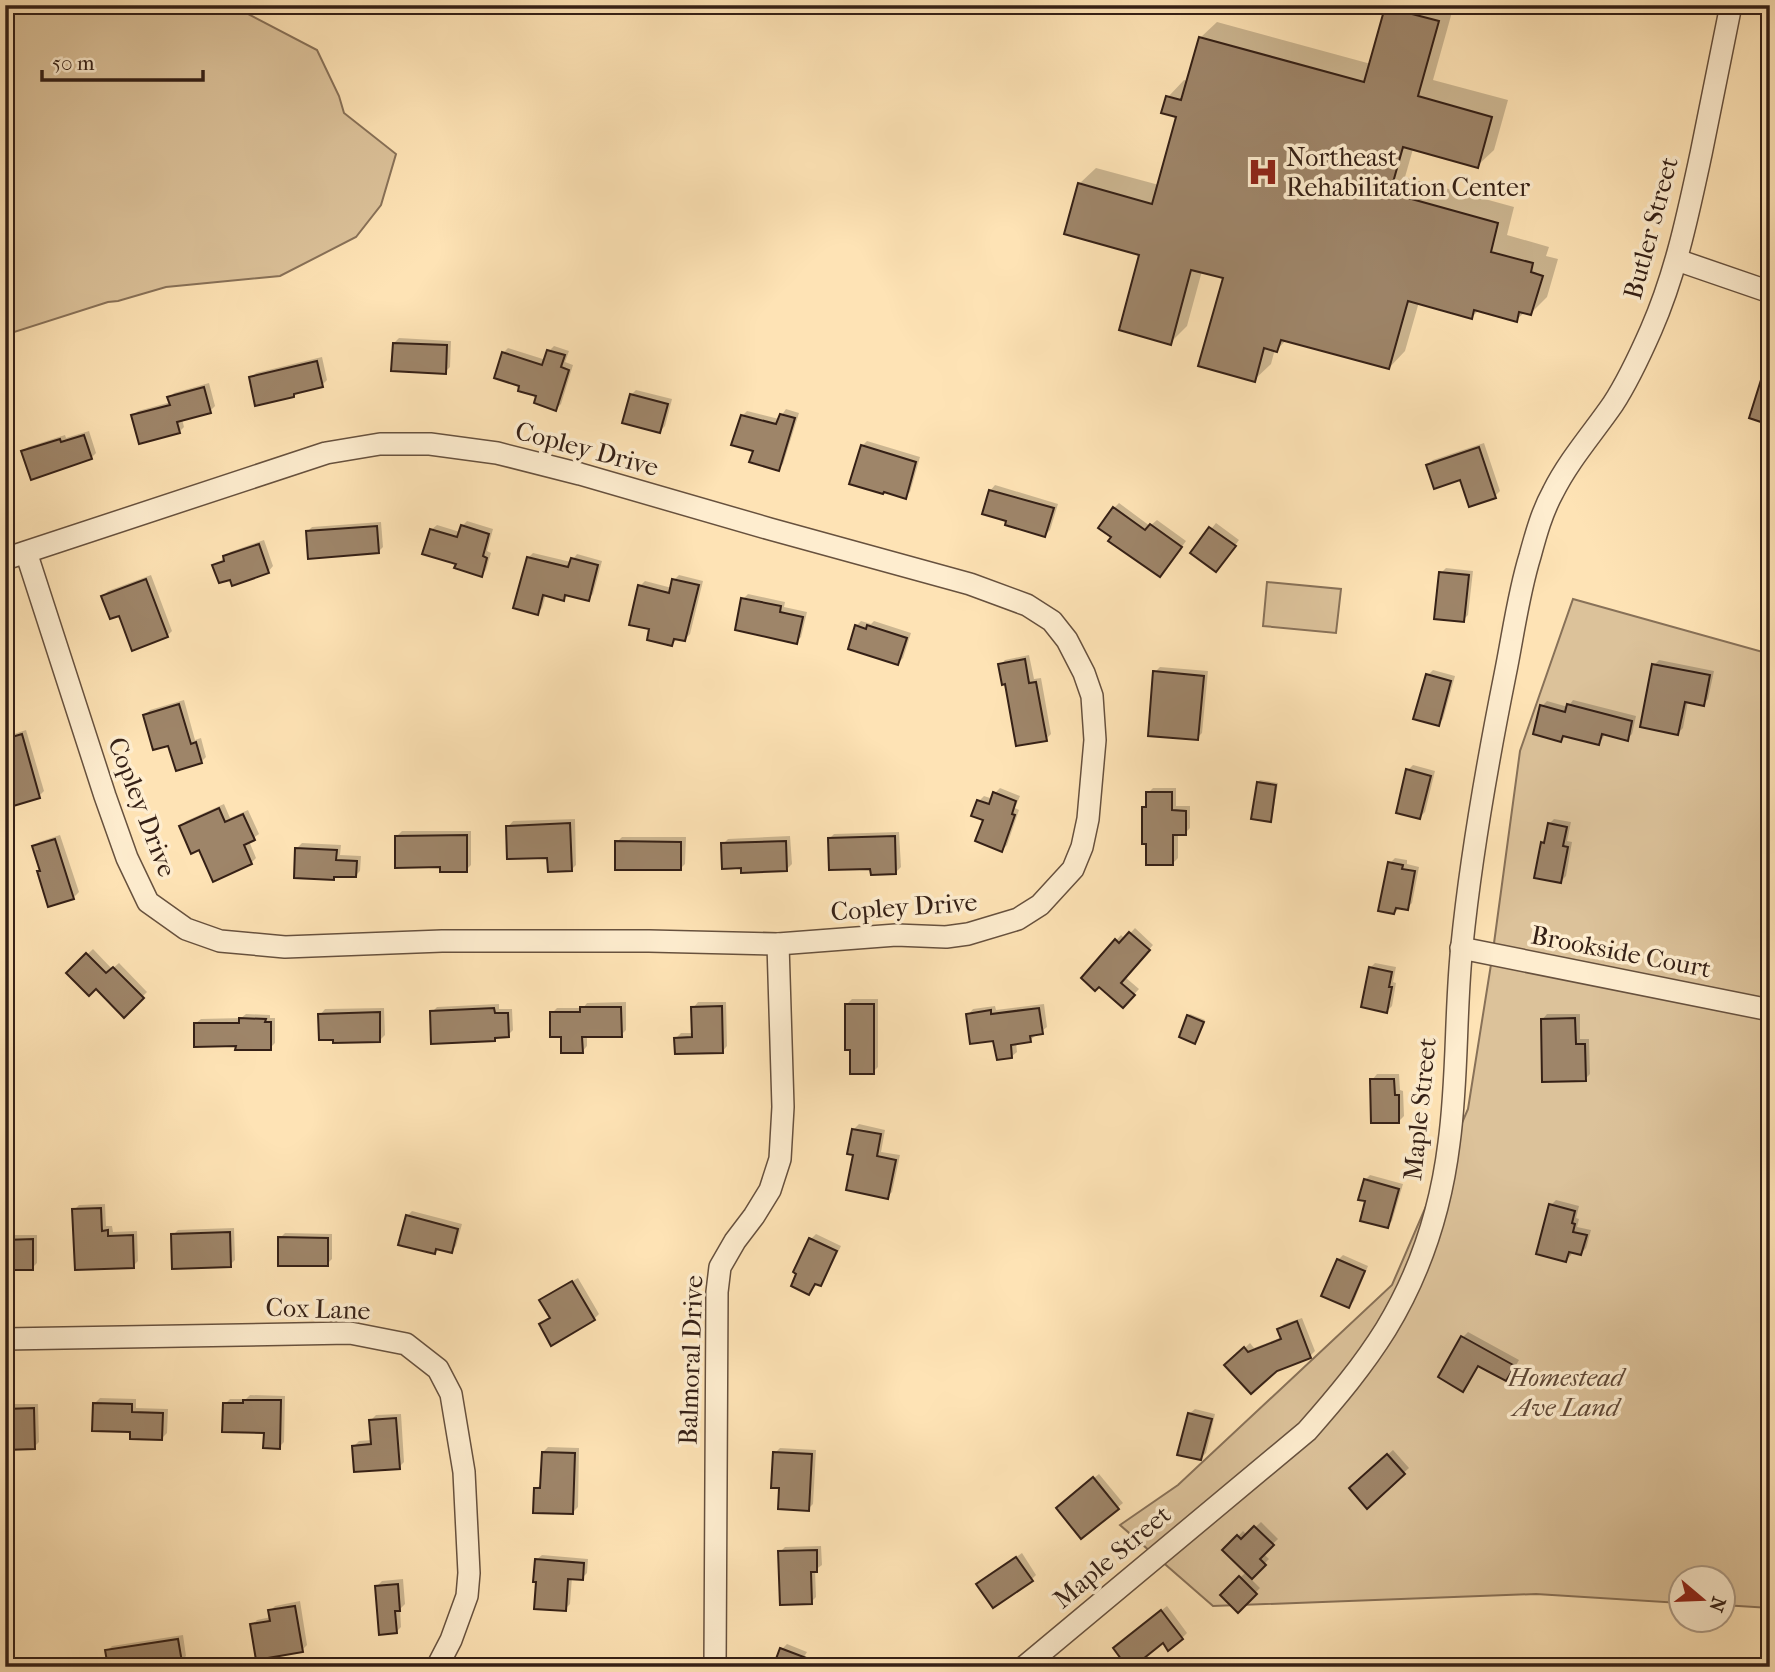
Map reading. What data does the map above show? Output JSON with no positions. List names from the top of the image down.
{
  "streets": {
    "street": [
      "Butler Street",
      "Copley Drive",
      "Brookside Court",
      "Maple Street",
      "Cox Lane",
      "Balmoral Drive"
    ]
  },
  "crossings": [
    ["Butler Street", "Maple Street"],
    ["Copley Drive", "Balmoral Drive"],
    ["Brookside Court", "Maple Street"]
  ],
  "parks": ["Homestead Ave Land"],
  "places": {
    "hospital": ["Northeast Rehabilitation Center"]
  },
  "scale_bar": "50 m",
  "north": "right"
}
